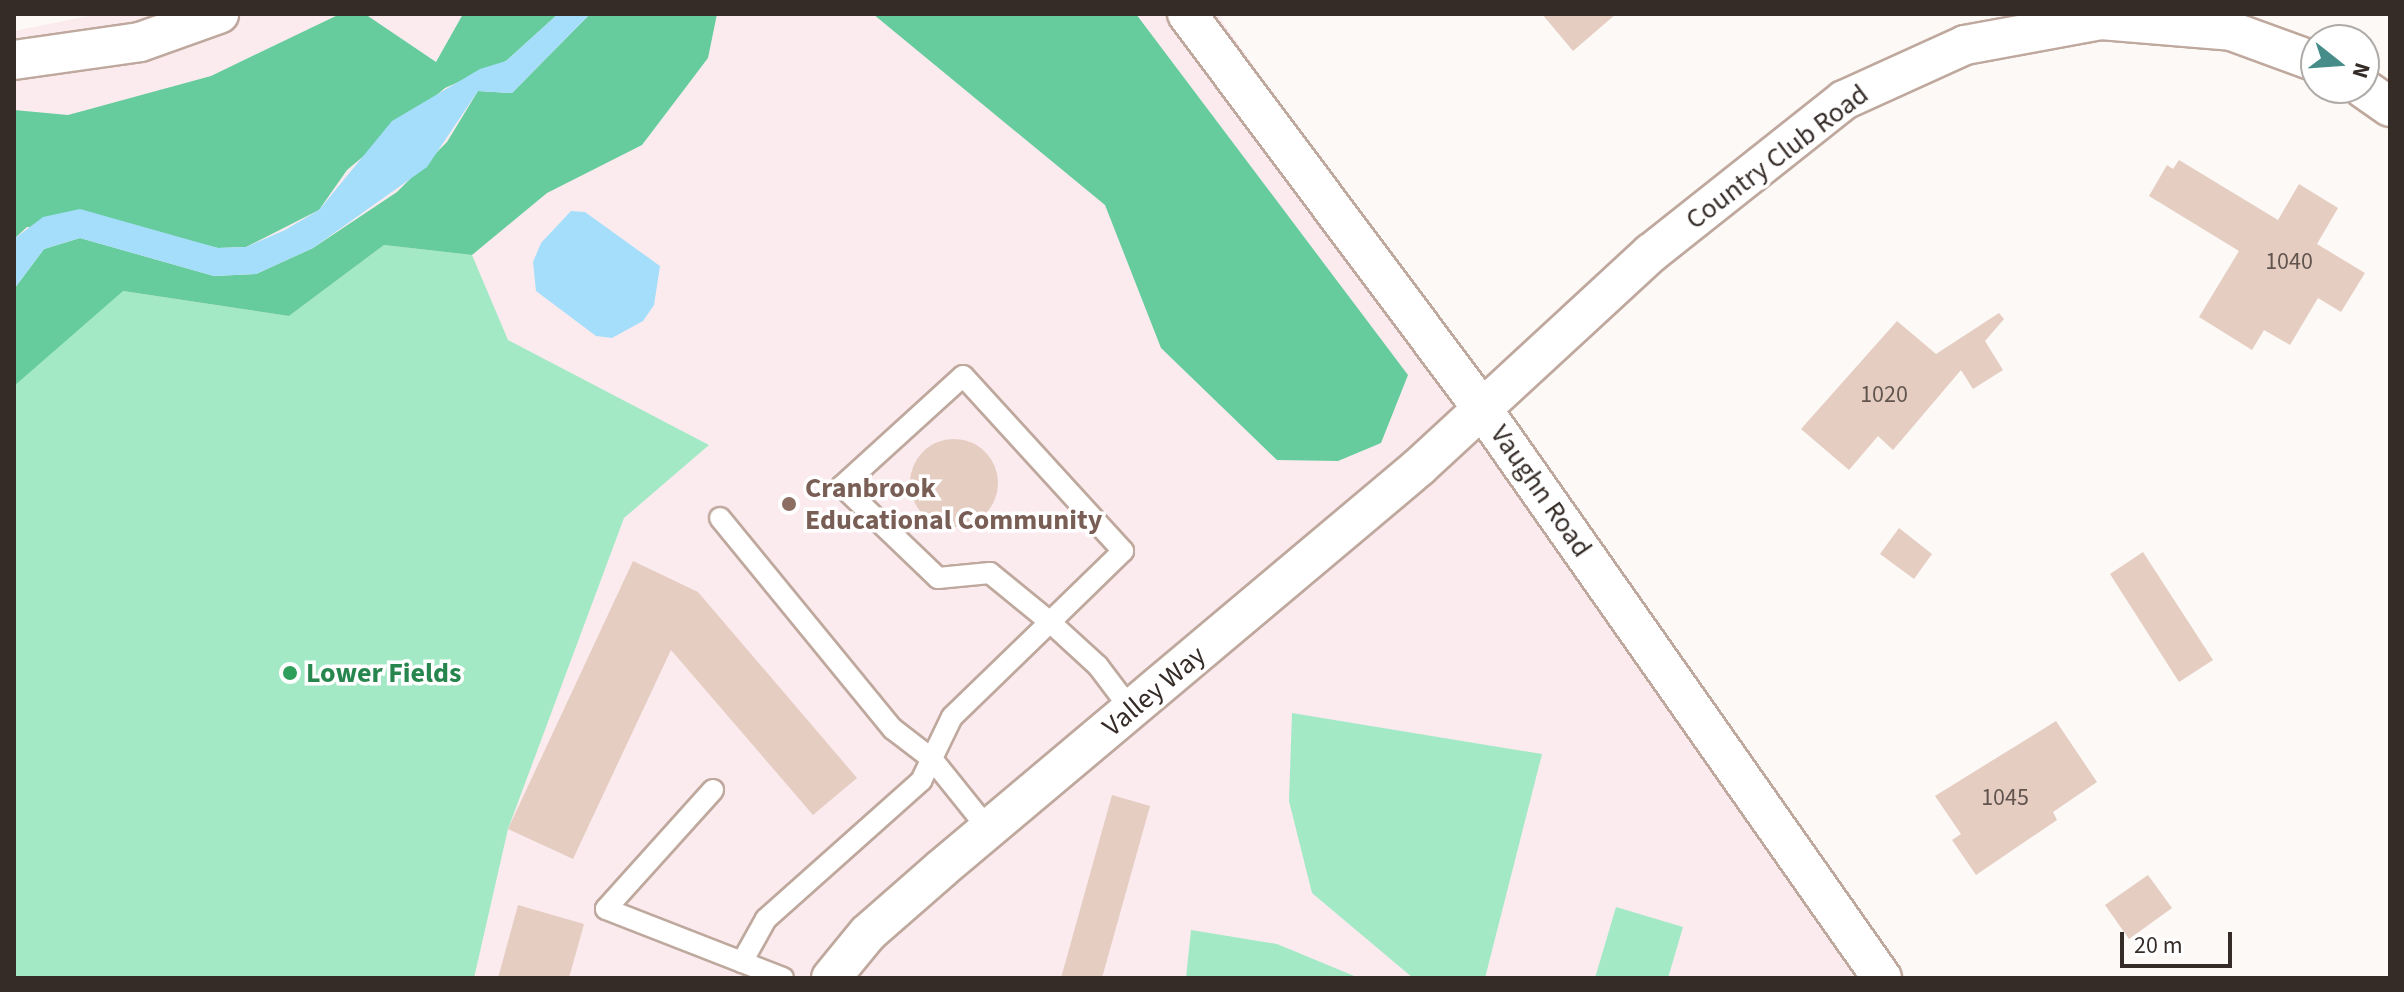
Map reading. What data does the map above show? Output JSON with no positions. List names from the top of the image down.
{
  "streets": {
    "street": ["Country Club Road", "Vaughn Road", "Valley Way"]
  },
  "crossings": [
    ["Country Club Road", "Vaughn Road"],
    ["Country Club Road", "Valley Way"],
    ["Vaughn Road", "Valley Way"]
  ],
  "places": ["Cranbrook Educational Community", "Lower Fields"],
  "house_numbers": ["1040", "1020", "1045"],
  "scale_bar": "20 m",
  "north": "right"
}
